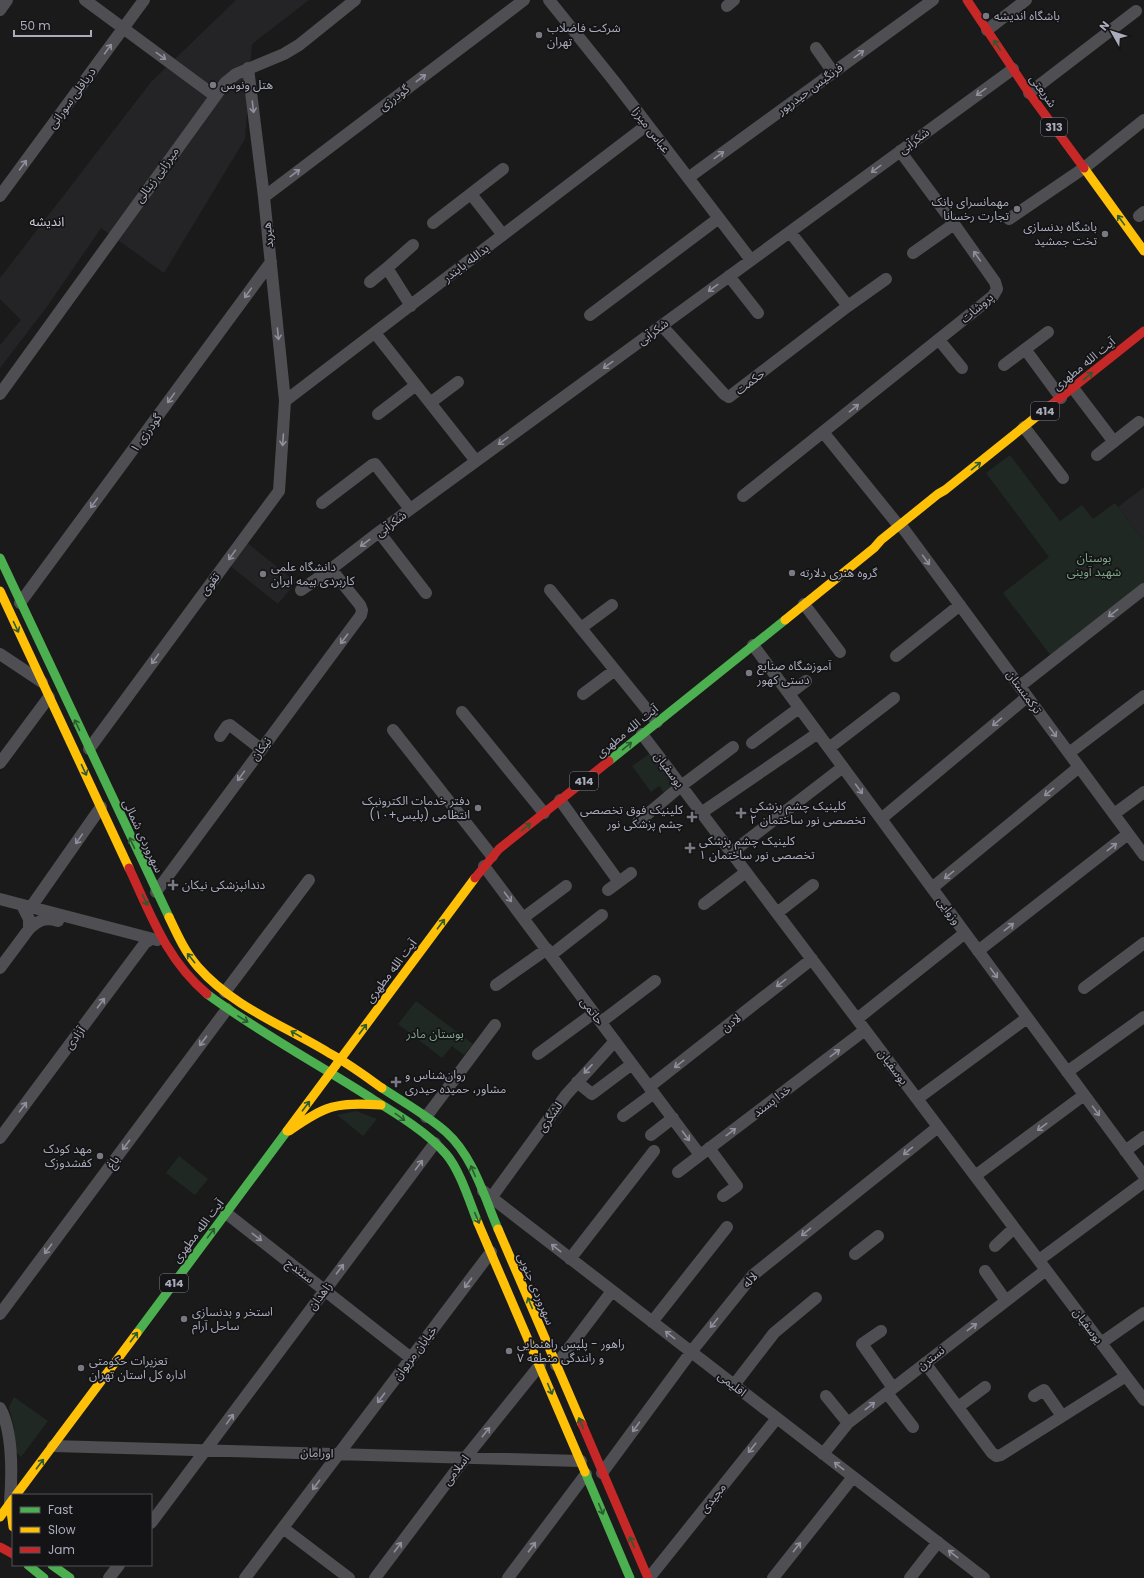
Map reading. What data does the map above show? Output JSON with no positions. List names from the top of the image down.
{
  "streets": {
    "main road": [
      "شریعتی",
      "313",
      "آیت الله مطهری",
      "414",
      "سهروردی شمالی",
      "سهروردی جنوبی"
    ],
    "street": [
      "فرنگیس حیدرپور",
      "دریاقلی سورانی",
      "گودرزی",
      "عباس میرزا",
      "شکرآبی",
      "میرزایی زینالی",
      "هیربد",
      "یدالله بایندر",
      "پروشات",
      "حکمت",
      "گودرزی ۱",
      "تقوی",
      "ترکمنستان",
      "نیکان",
      "یوسفیان",
      "وزوایی",
      "حاتمی",
      "لادن",
      "آزادی",
      "خدا پسند",
      "لشگری",
      "باغ",
      "سنندج",
      "لاله",
      "زاهدان",
      "خیابان مریوان",
      "نسترن",
      "اقلیمی",
      "اورامان",
      "اسلامی",
      "مجیدی"
    ]
  },
  "crossings": [
    ["فرنگیس حیدرپور", "عباس میرزا"],
    ["شریعتی", "شکرآبی"],
    ["گودرزی", "هیربد"],
    ["عباس میرزا", "شکرآبی"],
    ["عباس میرزا", "یدالله بایندر"],
    ["شکرآبی", "پروشات"],
    ["شکرآبی", "حکمت"],
    ["شکرآبی", "نیکان"],
    ["میرزایی زینالی", "هیربد"],
    ["هیربد", "یدالله بایندر"],
    ["هیربد", "گودرزی ۱"],
    ["هیربد", "تقوی"],
    ["یدالله بایندر", "تقوی"],
    ["آیت الله مطهری", "ترکمنستان"],
    ["آیت الله مطهری", "یوسفیان"],
    ["آیت الله مطهری", "سهروردی شمالی"],
    ["آیت الله مطهری", "وزوایی"],
    ["آیت الله مطهری", "حاتمی"],
    ["آیت الله مطهری", "سنندج"],
    ["آیت الله مطهری", "سهروردی جنوبی"],
    ["آیت الله مطهری", "اورامان"],
    ["گودرزی ۱", "سهروردی شمالی"],
    ["تقوی", "سهروردی شمالی"],
    ["نیکان", "سهروردی شمالی"],
    ["یوسفیان", "لادن"],
    ["یوسفیان", "خدا پسند"],
    ["یوسفیان", "لاله"],
    ["یوسفیان", "نسترن"],
    ["سهروردی شمالی", "سهروردی جنوبی"],
    ["حاتمی", "لادن"],
    ["حاتمی", "خدا پسند"],
    ["حاتمی", "لشگری"],
    ["لشگری", "اقلیمی"],
    ["سنندج", "زاهدان"],
    ["سنندج", "خیابان مریوان"],
    ["لاله", "سهروردی جنوبی"],
    ["لاله", "اقلیمی"],
    ["سهروردی جنوبی", "اقلیمی"],
    ["سهروردی جنوبی", "مجیدی"],
    ["زاهدان", "اورامان"],
    ["خیابان مریوان", "اورامان"],
    ["نسترن", "اقلیمی"],
    ["اقلیمی", "مجیدی"],
    ["اورامان", "اسلامی"]
  ],
  "one_way": [
    "فرنگیس حیدرپور",
    "شریعتی",
    "دریاقلی سورانی",
    "گودرزی",
    "هیربد",
    "آیت الله مطهری",
    "گودرزی ۱",
    "تقوی",
    "ترکمنستان",
    "نیکان",
    "آزادی",
    "خدا پسند",
    "باغ",
    "سنندج",
    "زاهدان",
    "خیابان مریوان",
    "نسترن",
    "اقلیمی"
  ],
  "districts": ["اندیشه"],
  "parks": ["بوستان شهید آوینی", "بوستان مادر"],
  "places": {
    "other": [
      "باشگاه اندیشه",
      "شرکت فاضلاب تهران",
      "هتل ونوس",
      "مهمانسرای بانک تجارت رخسانا",
      "باشگاه بدنسازى تخت جمشيد",
      "گروه هنری دلارته",
      "دانشگاه علمی کاربردی بیمه ایران",
      "آموزشگاه صنایع دستی کهور",
      "دفتر خدمات الکترونیک انتظامی (پلیس+۱۰)",
      "مهد کودک کفشدوزک",
      "استخر و بدنسازی ساحل آرام",
      "راهور - پلیس راهنمایی و رانندگی منطقه ۷",
      "تعزیرات حکومتی اداره کل استان تهران"
    ],
    "health": [
      "کلینیک چشم پزشکی تخصصی نور ساختمان ۲",
      "کلینیک فوق تخصصی چشم پزشکی نور",
      "کلینیک چشم پزشکی تخصصی نور ساختمان ۱",
      "دندانپزشکی نیکان",
      "روان‌شناس و مشاور، حمیده حیدری"
    ]
  },
  "legend": ["Fast", "Slow", "Jam"],
  "scale_bar": "50 m",
  "north": "top left"
}
